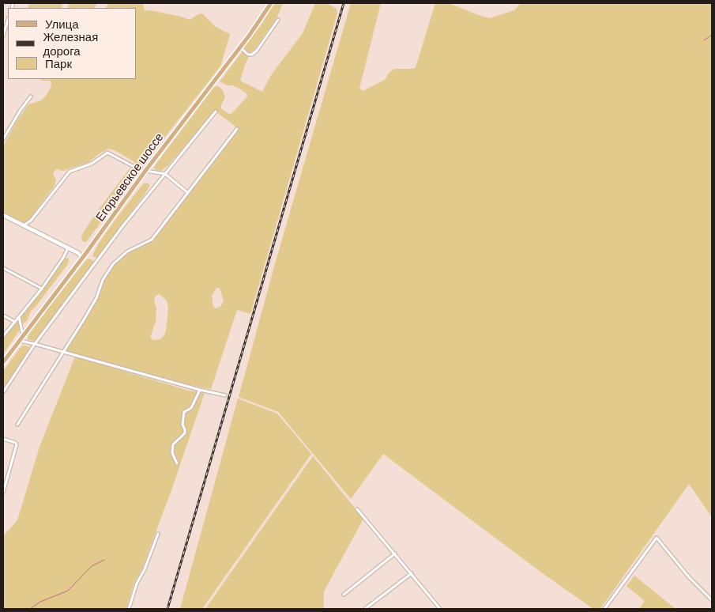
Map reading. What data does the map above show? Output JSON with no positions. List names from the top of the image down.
{
  "streets": {
    "main road": ["Егорьевское шоссе"]
  },
  "legend": ["Улица", "Железная дорога", "Парк"]
}
